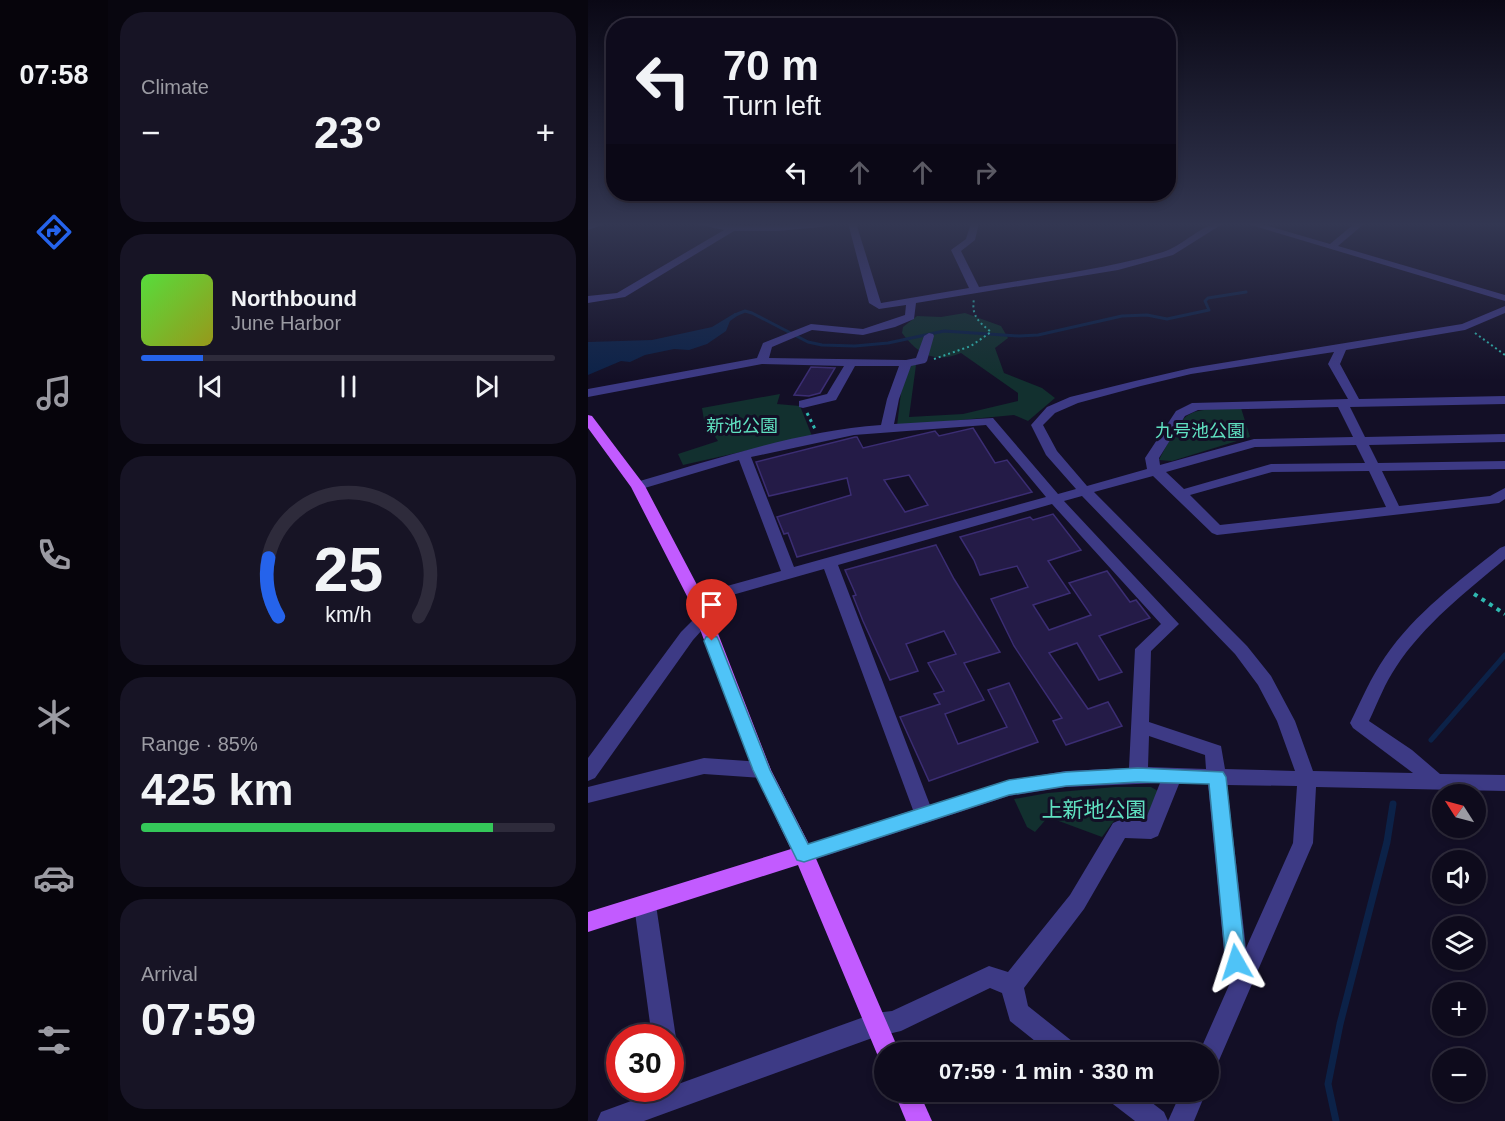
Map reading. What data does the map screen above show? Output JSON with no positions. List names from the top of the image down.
{
  "parks": ["新池公園", "九号池公園", "上新地公園"],
  "north": "top left",
  "page": {
    "tabs": "07:58",
    "tile": [
      "Climate",
      ["Range · 85%", "425 km"],
      ["Arrival", "07:59"]
    ],
    "turn": ["70 m", "Turn left"],
    "heat": ["−", "23°", "+"],
    "song": ["Northbound", "June Harbor"],
    "map_buttons": ["+", "−"],
    "limit": "30",
    "trip": "07:59 · 1 min · 330 m",
    "gauge": ["25", "km/h"]
  }
}
